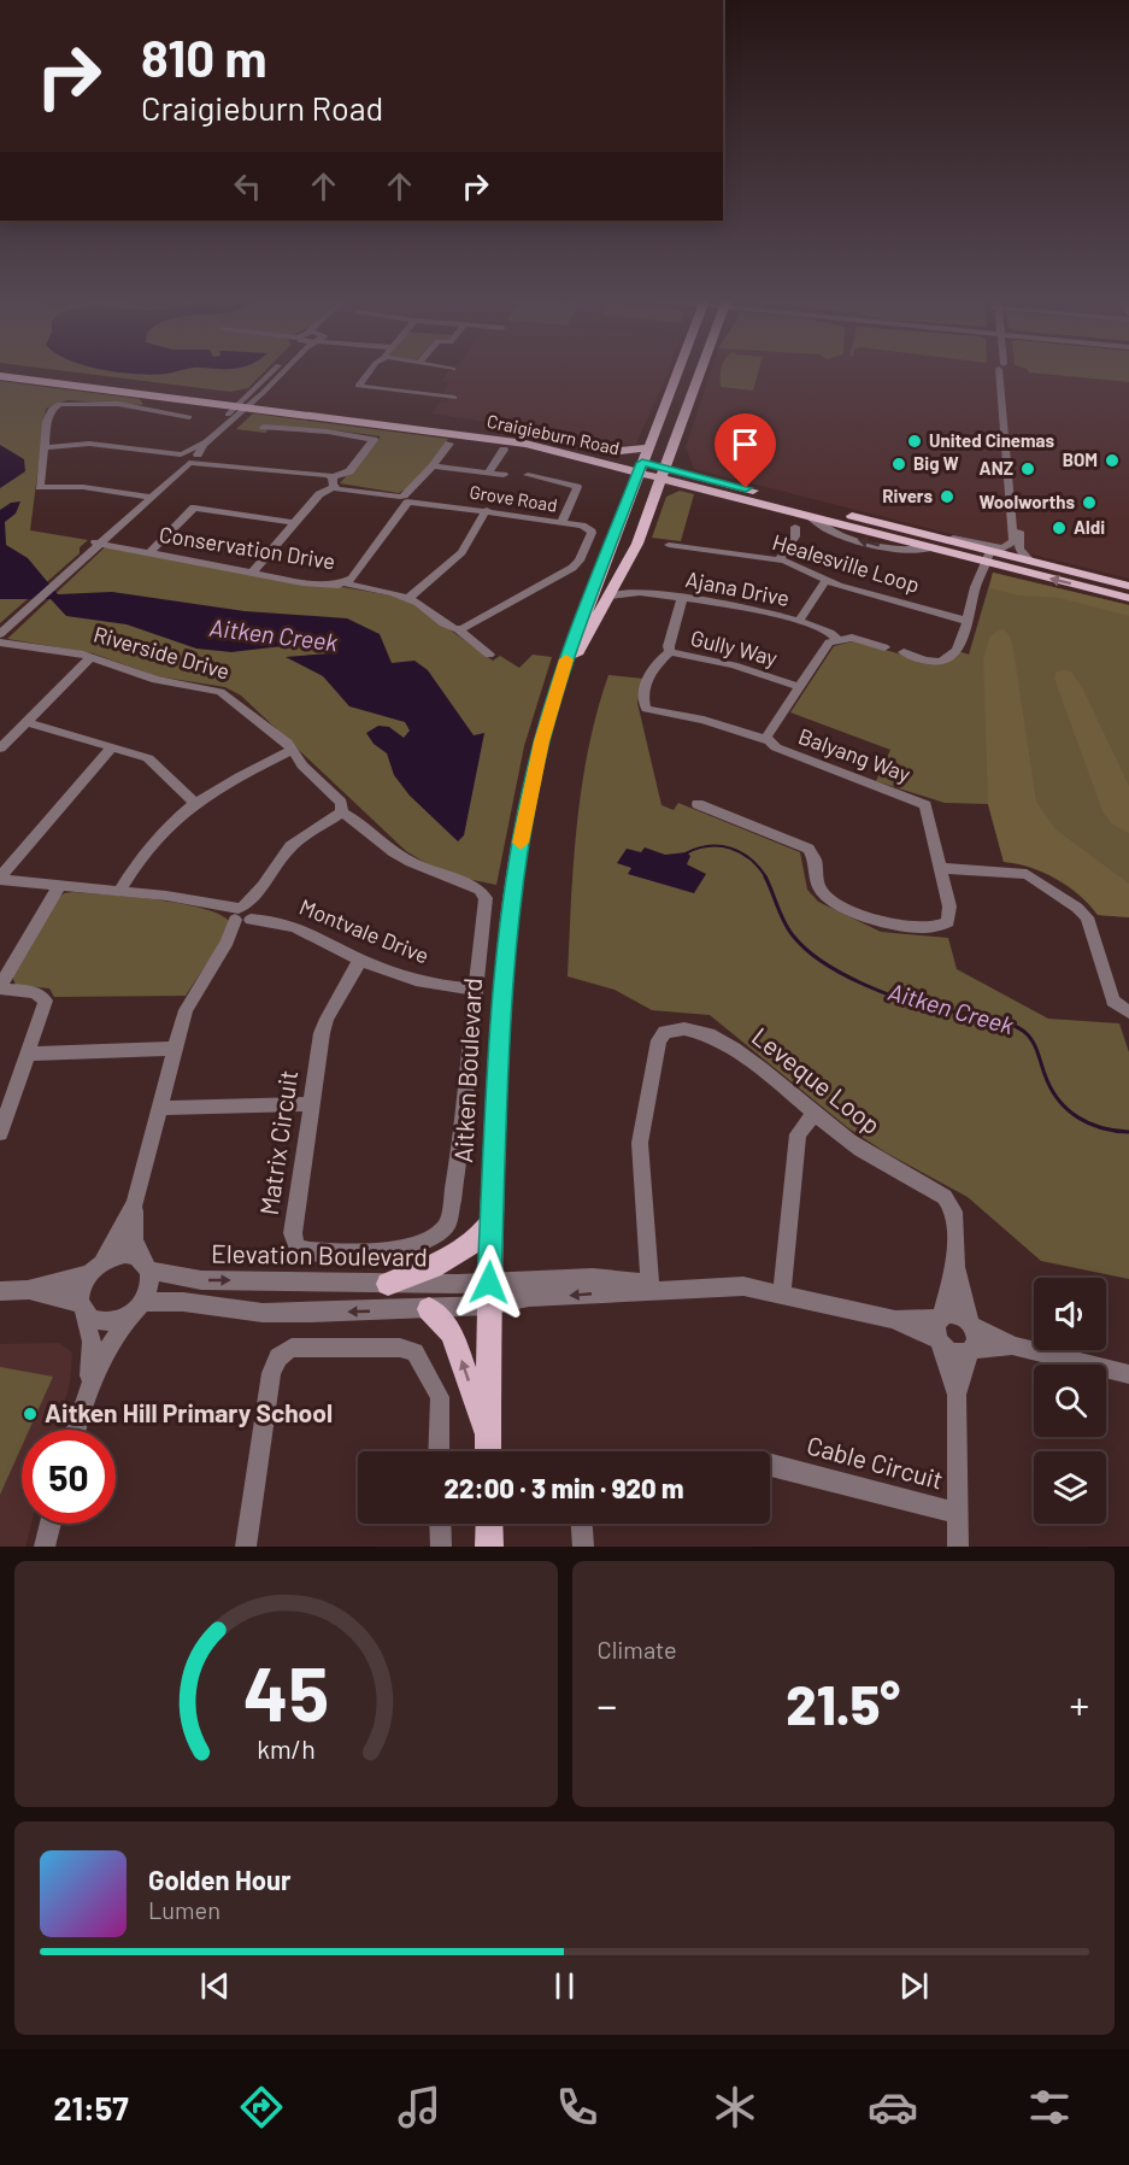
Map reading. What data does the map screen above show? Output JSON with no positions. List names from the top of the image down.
{
  "streets": {
    "main road": ["Craigieburn Road", "Aitken Boulevard"],
    "street": [
      "Grove Road",
      "Conservation Drive",
      "Healesville Loop",
      "Ajana Drive",
      "Gully Way",
      "Riverside Drive",
      "Balyang Way",
      "Montvale Drive",
      "Leveque Loop",
      "Matrix Circuit",
      "Elevation Boulevard",
      "Cable Circuit"
    ]
  },
  "crossings": [
    ["Craigieburn Road", "Aitken Boulevard"],
    ["Grove Road", "Conservation Drive"],
    ["Ajana Drive", "Gully Way"],
    ["Ajana Drive", "Balyang Way"],
    ["Ajana Drive", "Aitken Boulevard"],
    ["Gully Way", "Balyang Way"],
    ["Riverside Drive", "Matrix Circuit"],
    ["Montvale Drive", "Matrix Circuit"],
    ["Aitken Boulevard", "Elevation Boulevard"]
  ],
  "water": ["Aitken Creek"],
  "places": [
    "United Cinemas",
    "BOM",
    "Big W",
    "ANZ",
    "Rivers",
    "Woolworths",
    "Aldi",
    "Aitken Hill Primary School"
  ],
  "page": {
    "turn": ["810 m", "Craigieburn Road"],
    "limit": "50",
    "trip": "22:00 · 3 min · 920 m",
    "tile": "Climate",
    "heat": ["−", "21.5°", "+"],
    "song": ["Golden Hour", "Lumen"],
    "tabs": "21:57",
    "gauge": ["45", "km/h"]
  }
}
